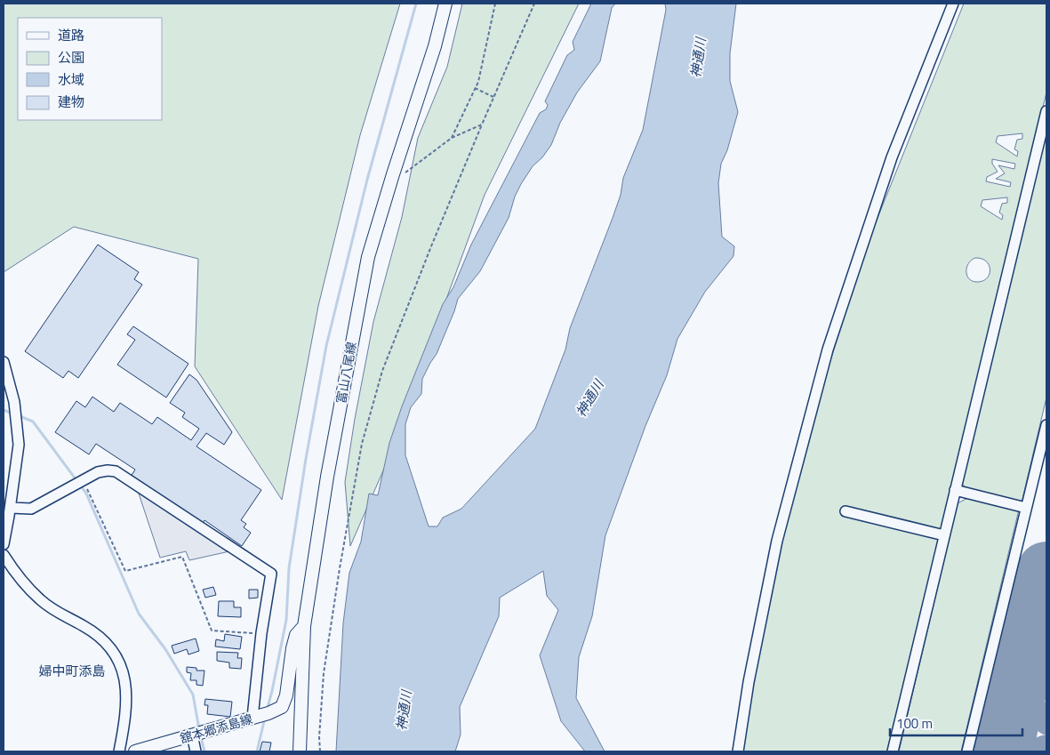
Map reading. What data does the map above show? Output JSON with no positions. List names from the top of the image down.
{
  "streets": {
    "main road": ["富山八尾線", "舘本郷添島線"]
  },
  "districts": ["婦中町添島"],
  "water": ["神通川"],
  "legend": [
    "道路",
    "公園",
    "水域",
    "建物"
  ],
  "scale_bar": "100 m"
}
